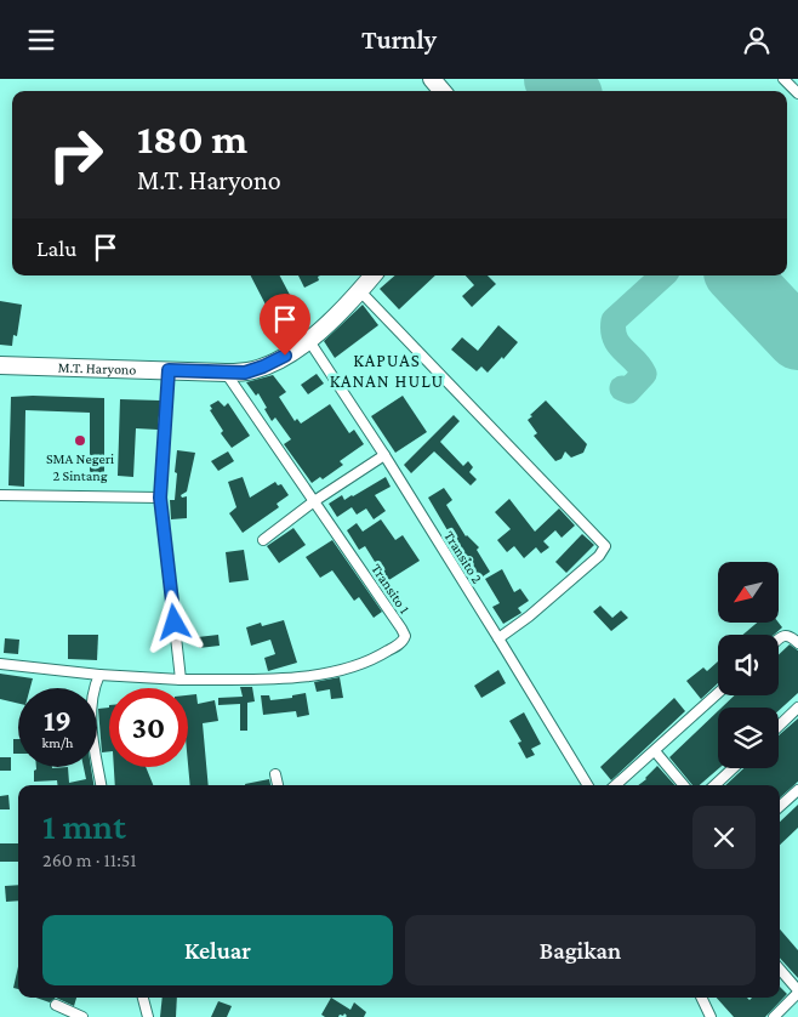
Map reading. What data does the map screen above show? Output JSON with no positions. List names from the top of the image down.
{
  "streets": {
    "highway": ["M.T. Haryono"],
    "street": ["Transito 2", "Transito 1"]
  },
  "crossings": [
    ["M.T. Haryono", "Transito 2"],
    ["M.T. Haryono", "Transito 1"]
  ],
  "districts": ["KAPUAS KANAN HULU"],
  "places": ["SMA Negeri 2 Sintang"],
  "north": "bottom left",
  "page": {
    "header": "Turnly",
    "turn": ["180 m", "M.T. Haryono"],
    "then": "Lalu",
    "speed": "19 km/h",
    "limit": "30",
    "heading": ["1 mnt", "260 m · 11:51"],
    "buttons": ["Keluar", "Bagikan"]
  }
}
